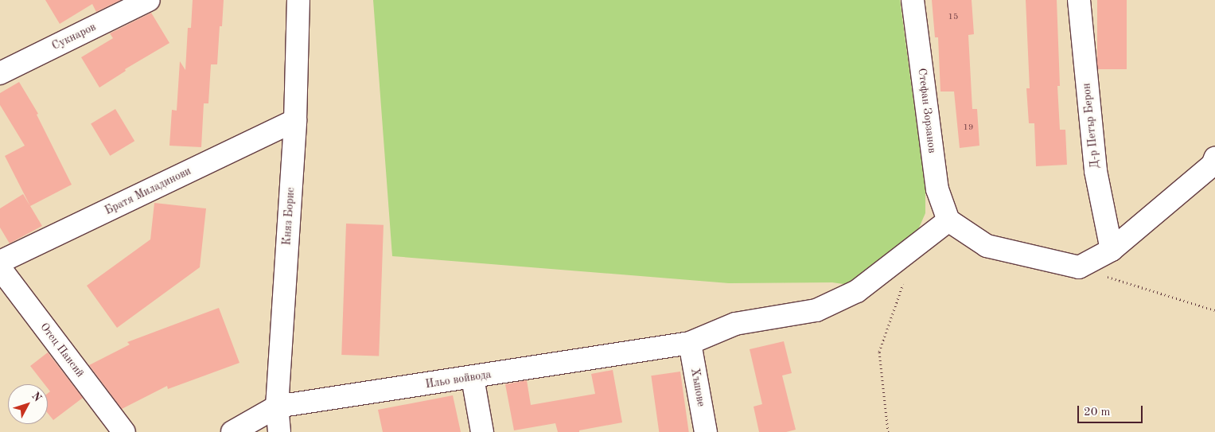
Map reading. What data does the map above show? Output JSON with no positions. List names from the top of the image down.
{
  "streets": {
    "street": [
      "Сукнаров",
      "Стефан Зорзанов",
      "Д-р Петър Берон",
      "Братя Миладинови",
      "Княз Борис",
      "Отец Паисий",
      "Ильо войвода",
      "Хъшове"
    ]
  },
  "crossings": [
    ["Стефан Зорзанов", "Ильо войвода"],
    ["Братя Миладинови", "Княз Борис"],
    ["Княз Борис", "Ильо войвода"],
    ["Ильо войвода", "Хъшове"]
  ],
  "house_numbers": ["15", "19"],
  "scale_bar": "20 m",
  "north": "top right"
}
